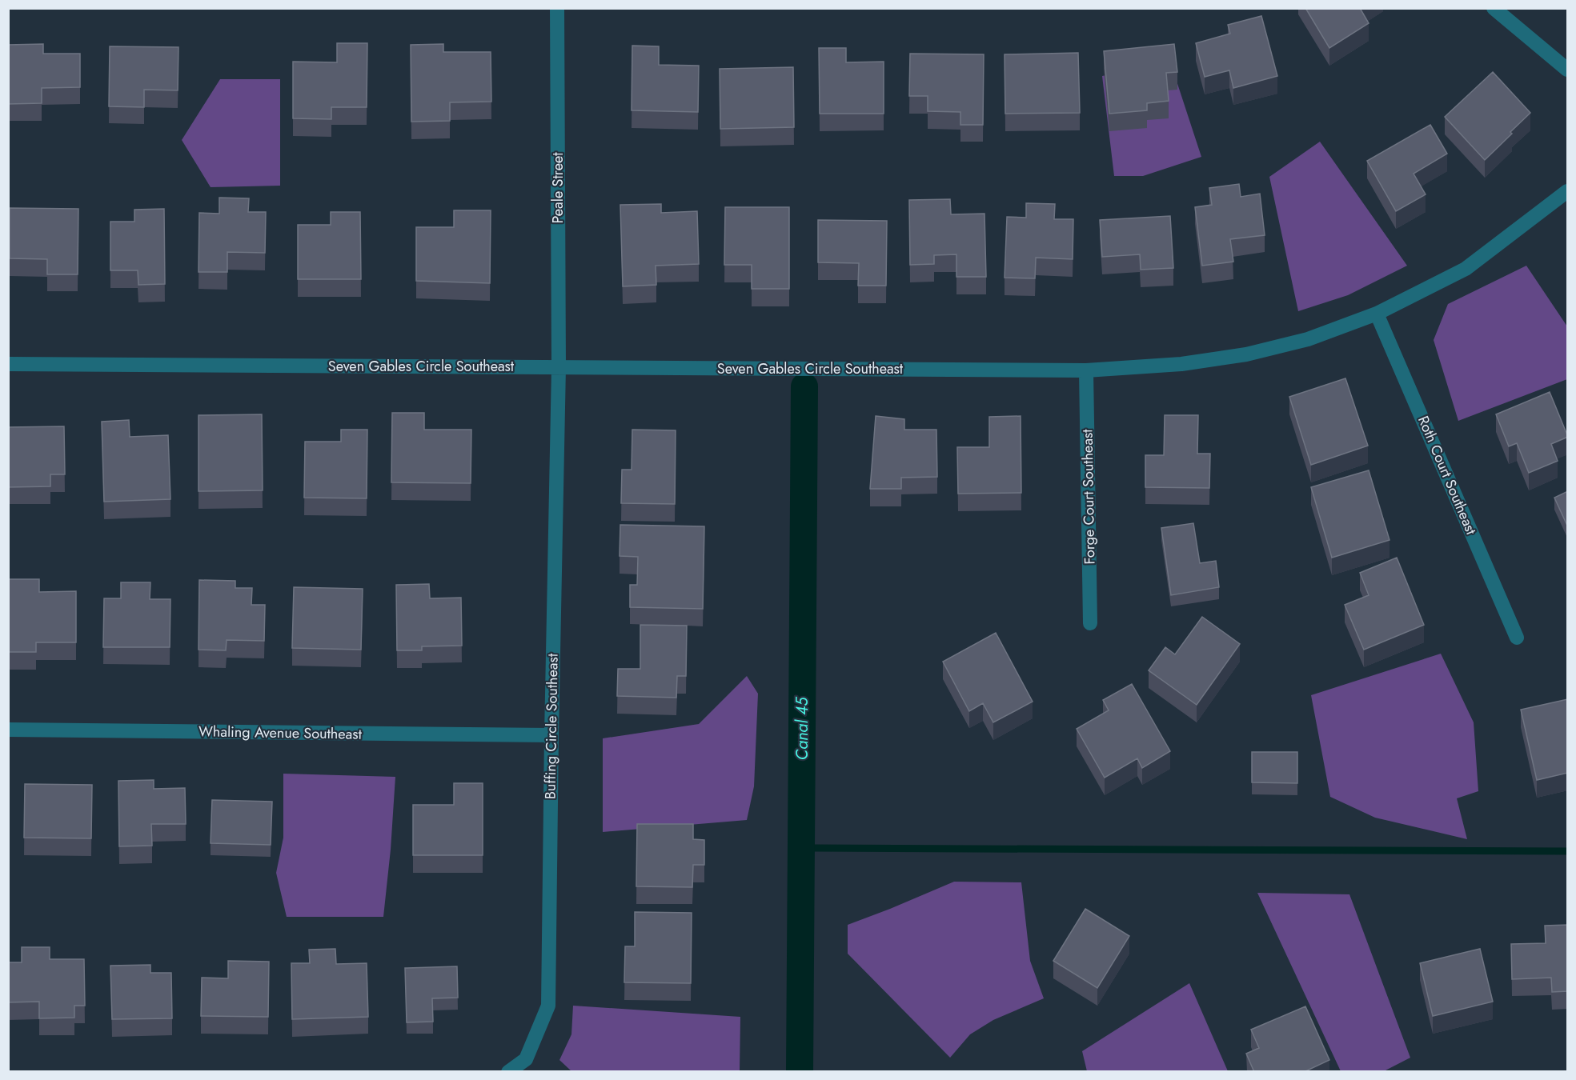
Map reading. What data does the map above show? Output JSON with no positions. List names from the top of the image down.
{
  "streets": {
    "street": [
      "Peale Street",
      "Seven Gables Circle Southeast",
      "Roth Court Southeast",
      "Forge Court Southeast",
      "Buffing Circle Southeast",
      "Whaling Avenue Southeast"
    ]
  },
  "crossings": [
    ["Peale Street", "Seven Gables Circle Southeast"],
    ["Peale Street", "Buffing Circle Southeast"],
    ["Seven Gables Circle Southeast", "Roth Court Southeast"],
    ["Seven Gables Circle Southeast", "Forge Court Southeast"],
    ["Seven Gables Circle Southeast", "Buffing Circle Southeast"],
    ["Buffing Circle Southeast", "Whaling Avenue Southeast"]
  ],
  "water": ["Canal 45"]
}
